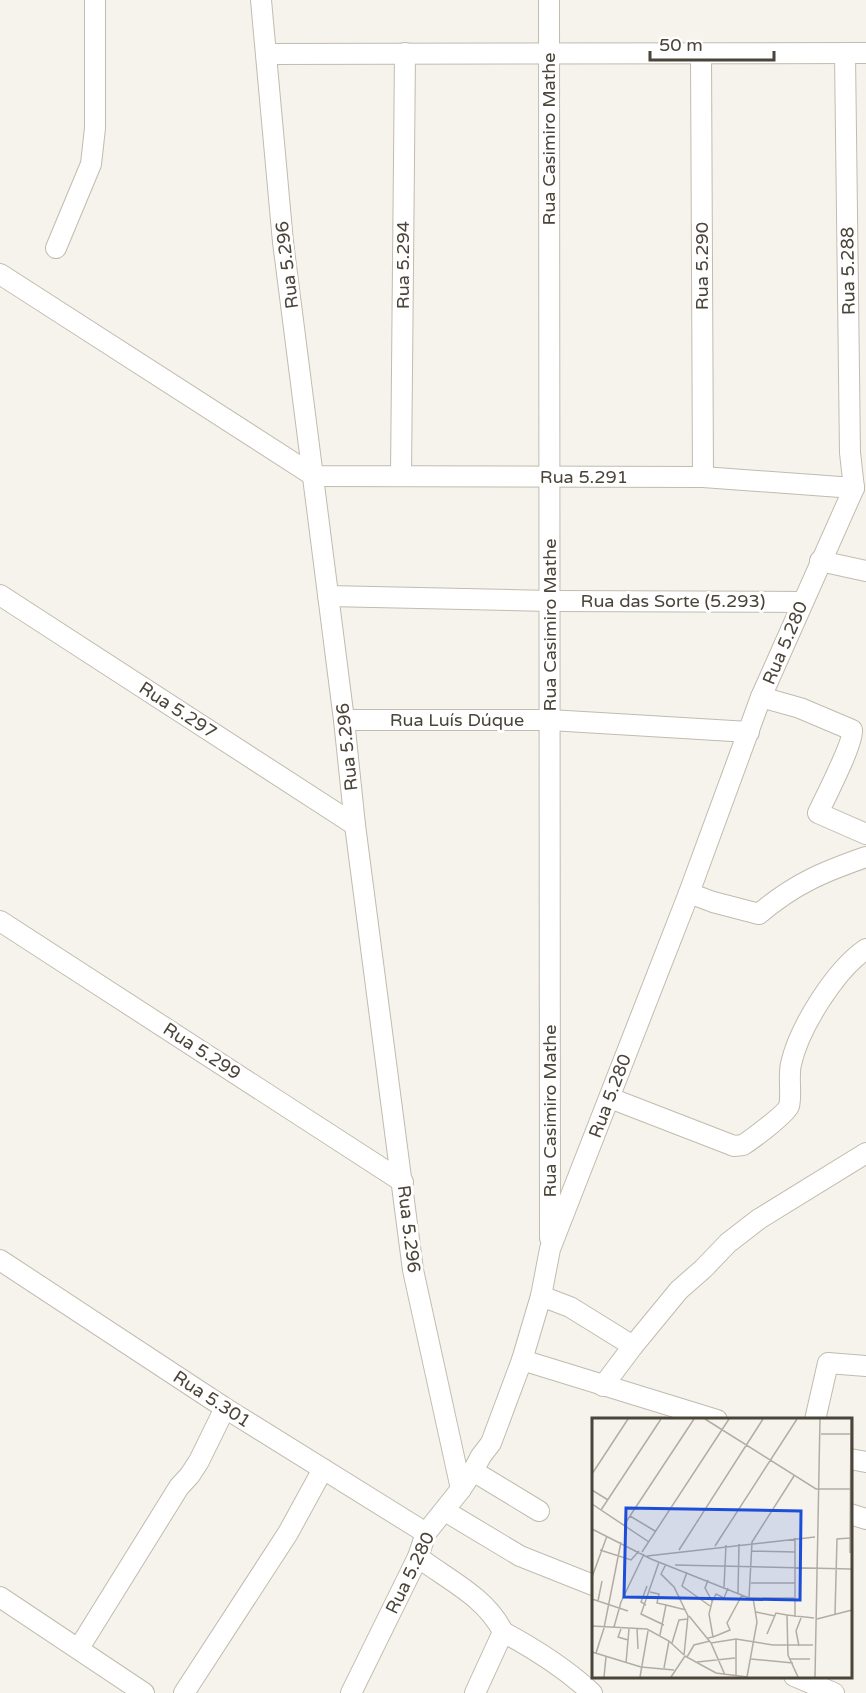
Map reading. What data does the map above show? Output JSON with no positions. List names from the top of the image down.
{
  "streets": {
    "street": [
      "Rua Casimiro Mathe",
      "Rua 5.296",
      "Rua 5.294",
      "Rua 5.290",
      "Rua 5.288",
      "Rua 5.291",
      "Rua das Sorte (5.293)",
      "Rua 5.280",
      "Rua 5.297",
      "Rua Luís Dúque",
      "Rua 5.299",
      "Rua 5.301"
    ]
  },
  "crossings": [
    ["Rua Casimiro Mathe", "Rua 5.291"],
    ["Rua Casimiro Mathe", "Rua das Sorte (5.293)"],
    ["Rua Casimiro Mathe", "Rua 5.280"],
    ["Rua Casimiro Mathe", "Rua Luís Dúque"],
    ["Rua 5.296", "Rua 5.291"],
    ["Rua 5.296", "Rua das Sorte (5.293)"],
    ["Rua 5.296", "Rua 5.280"],
    ["Rua 5.296", "Rua 5.297"],
    ["Rua 5.296", "Rua Luís Dúque"],
    ["Rua 5.296", "Rua 5.299"],
    ["Rua 5.294", "Rua 5.291"],
    ["Rua 5.290", "Rua 5.291"],
    ["Rua 5.288", "Rua 5.291"],
    ["Rua 5.288", "Rua 5.280"],
    ["Rua 5.291", "Rua 5.280"],
    ["Rua das Sorte (5.293)", "Rua 5.280"],
    ["Rua 5.280", "Rua Luís Dúque"],
    ["Rua 5.280", "Rua 5.301"]
  ],
  "scale_bar": "50 m"
}
